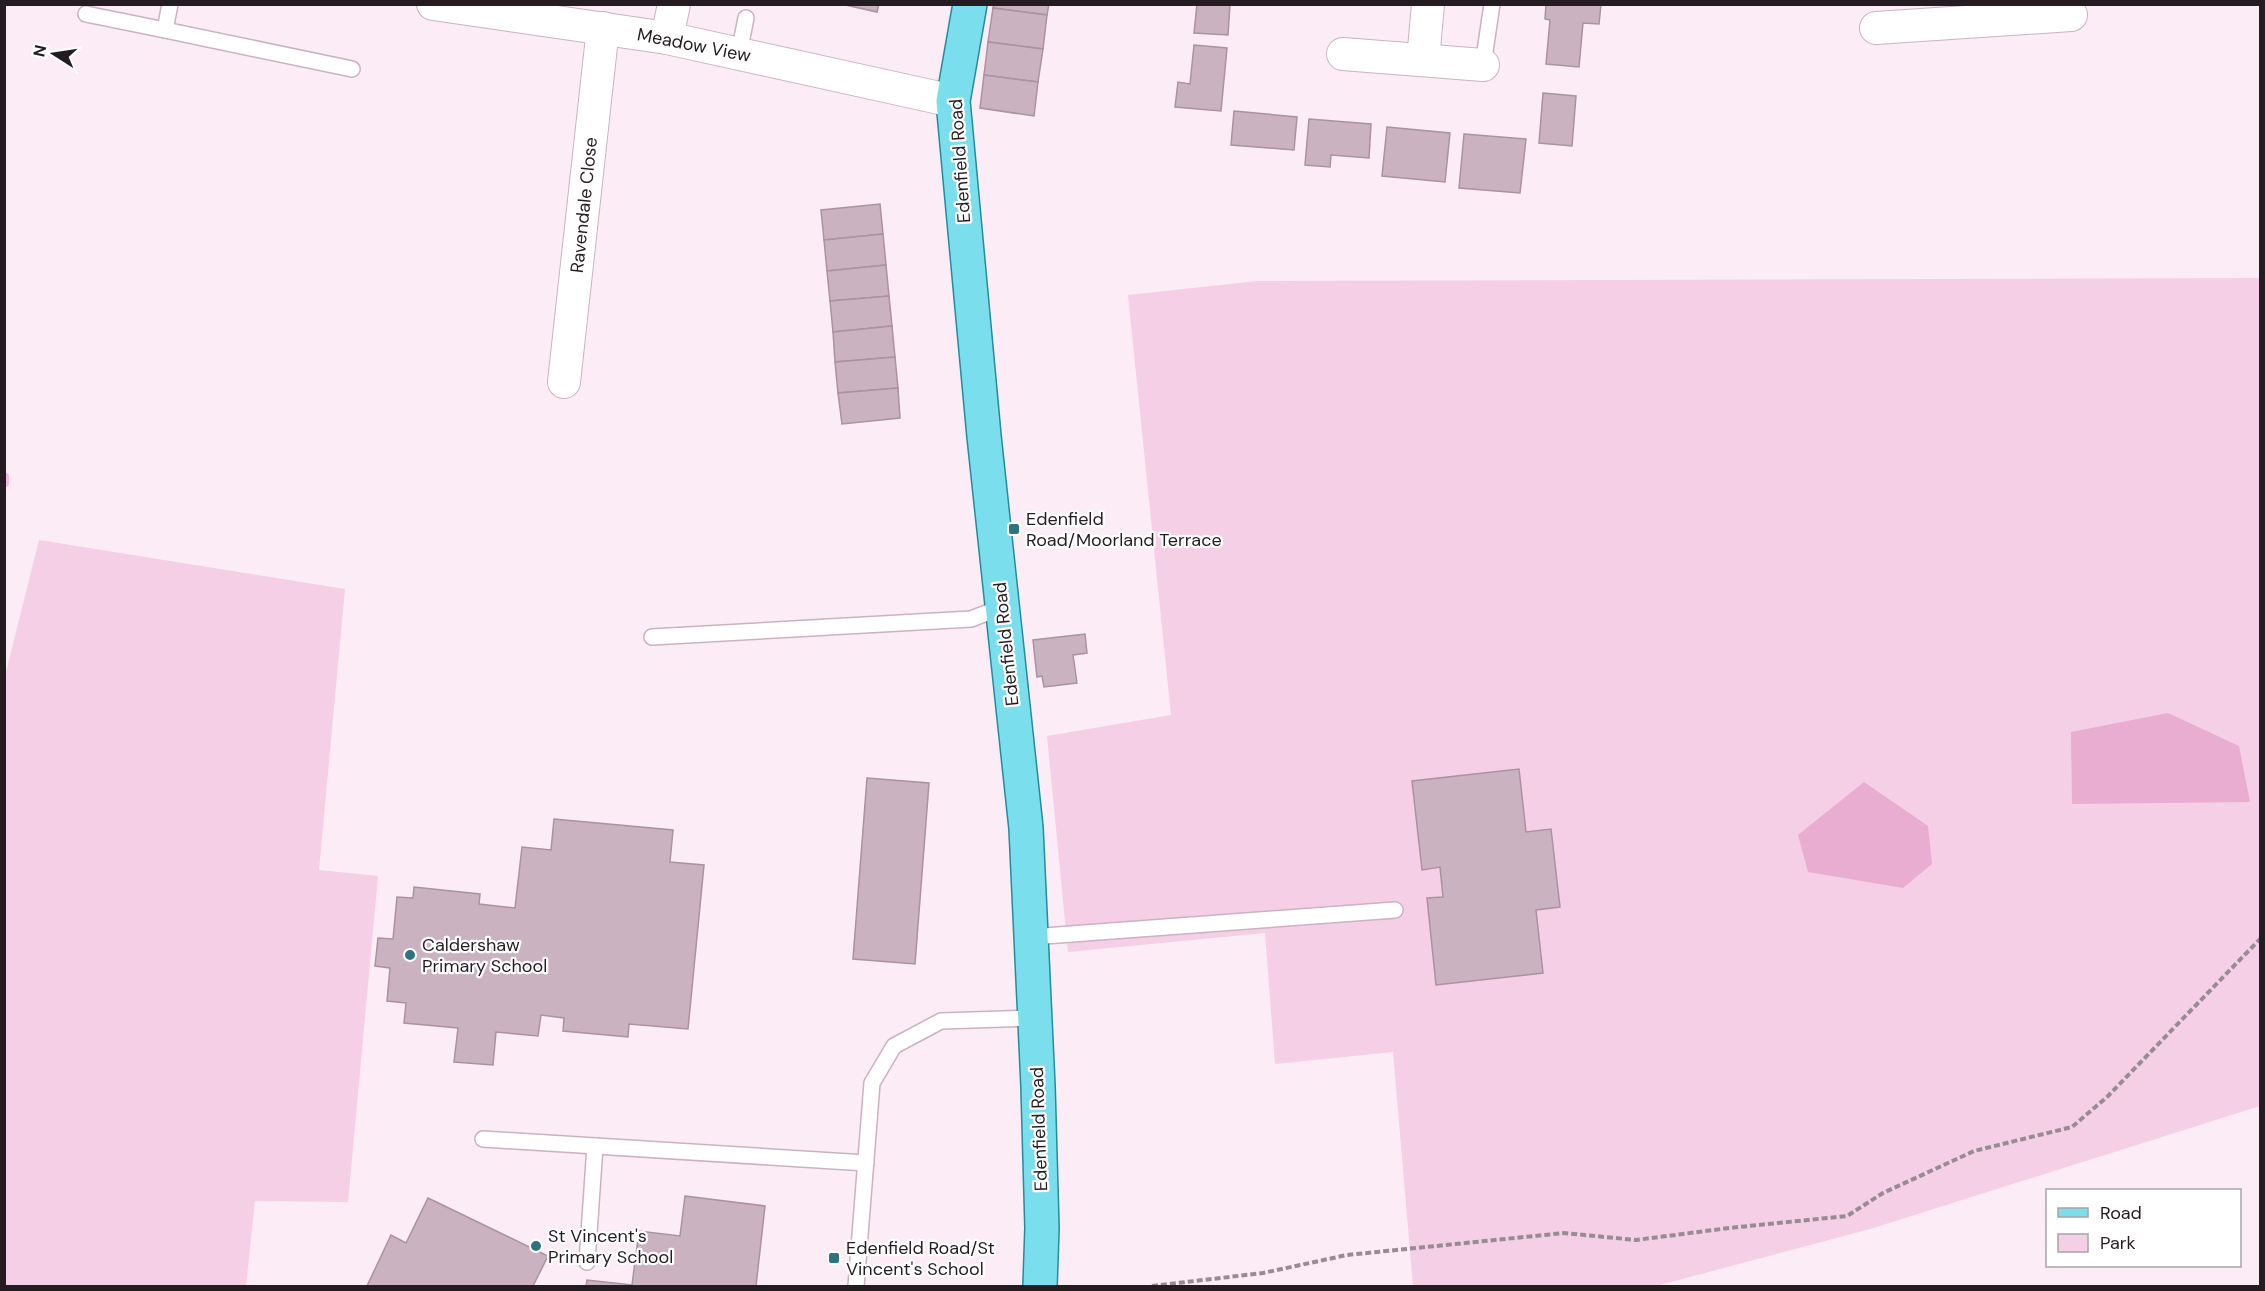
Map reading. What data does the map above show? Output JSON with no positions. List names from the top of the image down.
{
  "streets": {
    "main road": ["Edenfield Road"],
    "street": ["Meadow View", "Ravendale Close"]
  },
  "crossings": [
    ["Meadow View", "Edenfield Road"],
    ["Meadow View", "Ravendale Close"]
  ],
  "places": {
    "transit": ["Edenfield Road/Moorland Terrace", "Edenfield Road/St Vincent's School"],
    "other": ["Caldershaw Primary School", "St Vincent's Primary School"]
  },
  "legend": ["Road", "Park"],
  "north": "left"
}
